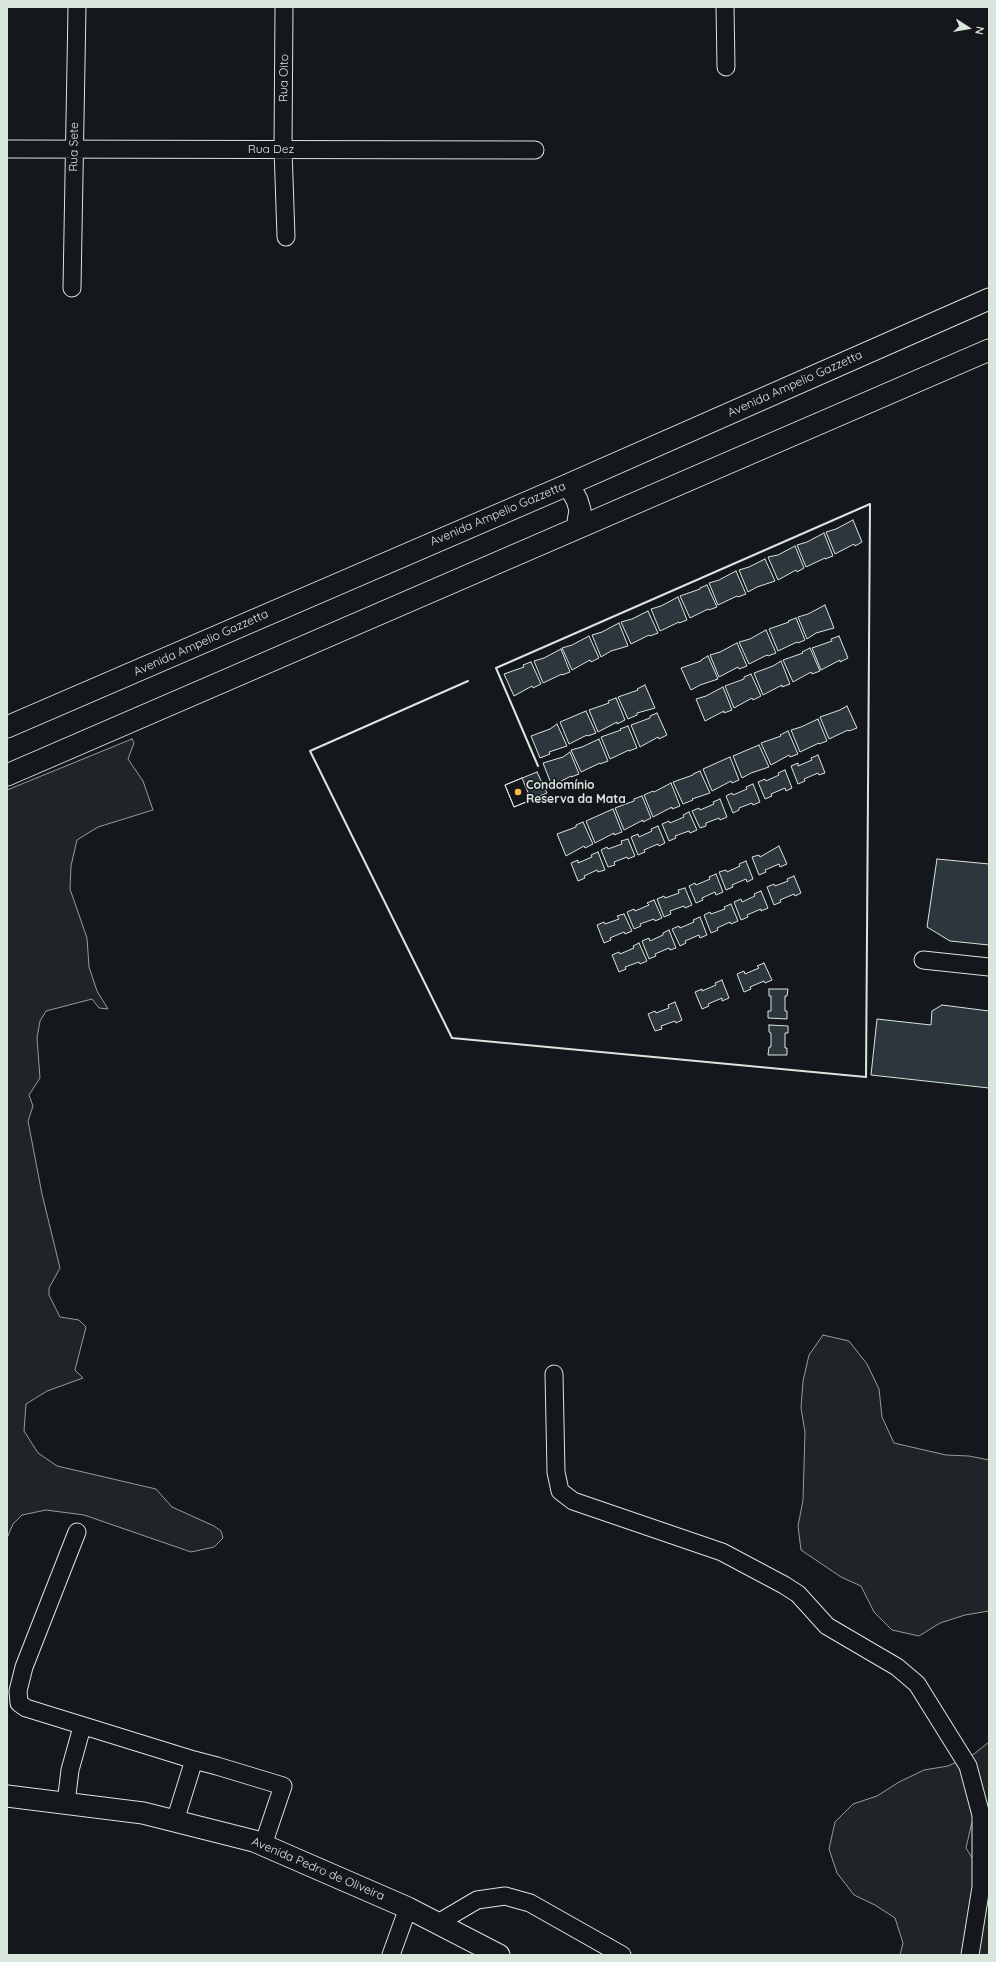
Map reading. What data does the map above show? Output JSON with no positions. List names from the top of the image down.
{
  "streets": {
    "main road": ["Avenida Ampelio Gazzetta", "Avenida Pedro de Oliveira"],
    "street": ["Rua Oito", "Rua Sete", "Rua Dez"]
  },
  "crossings": [
    ["Rua Oito", "Rua Dez"],
    ["Rua Sete", "Rua Dez"]
  ],
  "places": ["Condomínio Reserva da Mata"],
  "north": "right"
}
